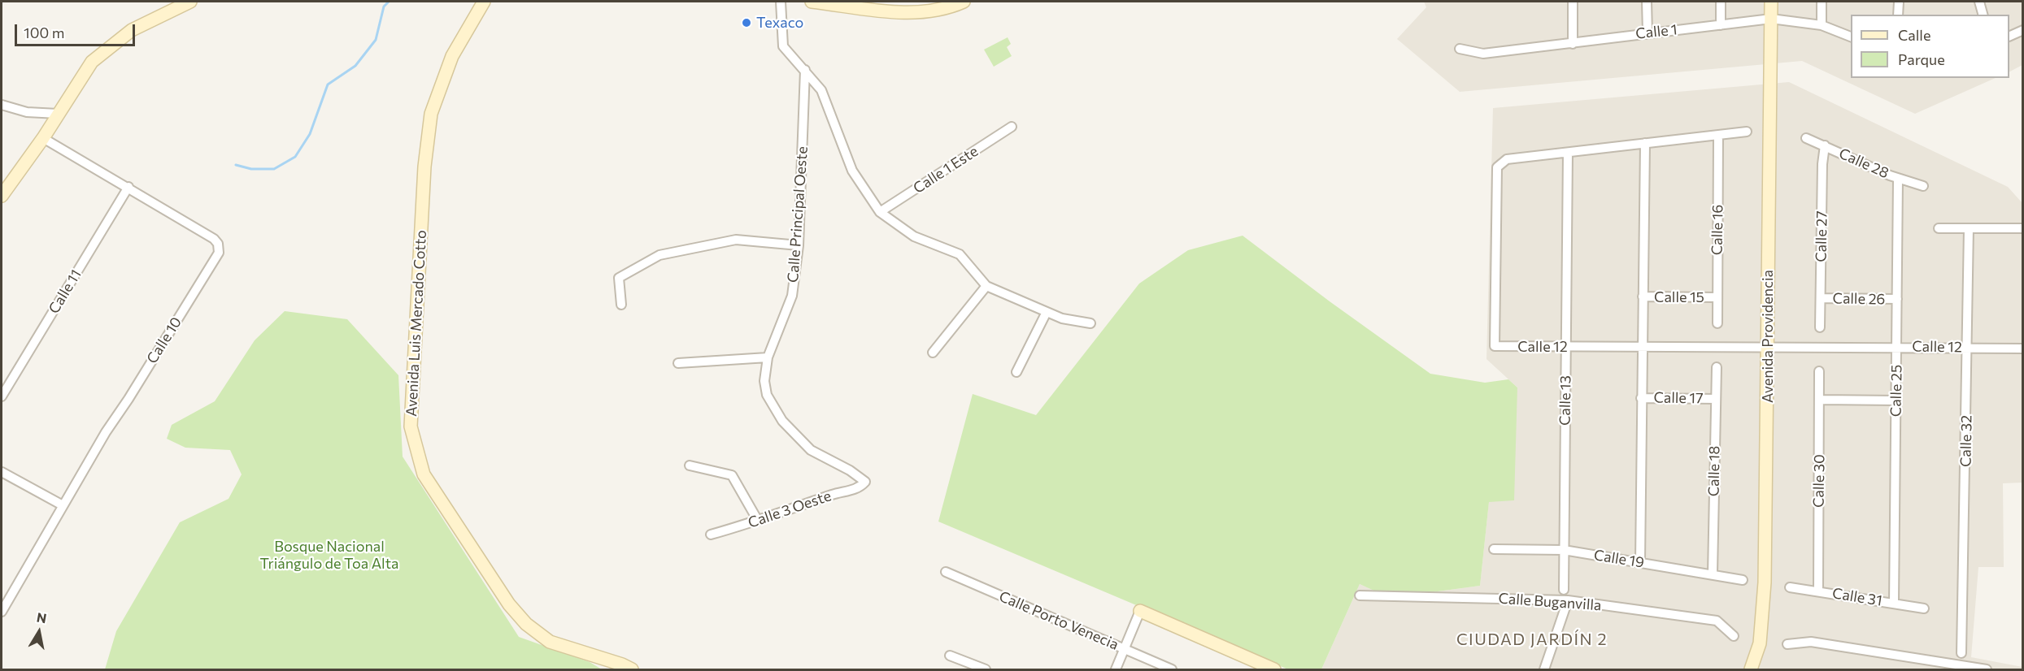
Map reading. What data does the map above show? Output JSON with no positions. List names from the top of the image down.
{
  "streets": {
    "street": [
      "Calle 1",
      "Calle 28",
      "Calle 1 Este",
      "Calle Principal Oeste",
      "Calle 16",
      "Calle 27",
      "Calle 11",
      "Calle 15",
      "Calle 26",
      "Avenida Luis Mercado Cotto",
      "Avenida Providencia",
      "Calle 10",
      "Calle 12",
      "Calle 25",
      "Calle 17",
      "Calle 13",
      "Calle 32",
      "Calle 18",
      "Calle 30",
      "Calle 3 Oeste",
      "Calle 19",
      "Calle 31",
      "Calle Buganvilla",
      "Calle Porto Venecia"
    ]
  },
  "crossings": [
    ["Calle 1", "Avenida Providencia"],
    ["Calle 28", "Calle 27"],
    ["Calle 28", "Calle 25"],
    ["Calle Principal Oeste", "Calle 3 Oeste"],
    ["Calle 16", "Calle 15"],
    ["Calle 16", "Calle 12"],
    ["Calle 27", "Calle 26"],
    ["Calle 11", "Calle 10"],
    ["Calle 26", "Calle 25"],
    ["Avenida Providencia", "Calle 12"],
    ["Calle 12", "Calle 25"],
    ["Calle 12", "Calle 13"],
    ["Calle 12", "Calle 32"],
    ["Calle 25", "Calle 31"],
    ["Calle 17", "Calle 18"],
    ["Calle 13", "Calle 19"],
    ["Calle 18", "Calle 19"],
    ["Calle 30", "Calle 31"]
  ],
  "districts": ["CIUDAD JARDÍN 2"],
  "parks": ["Bosque Nacional Triángulo de Toa Alta"],
  "places": ["Texaco"],
  "legend": ["Calle", "Parque"],
  "scale_bar": "100 m",
  "north": "top"
}
